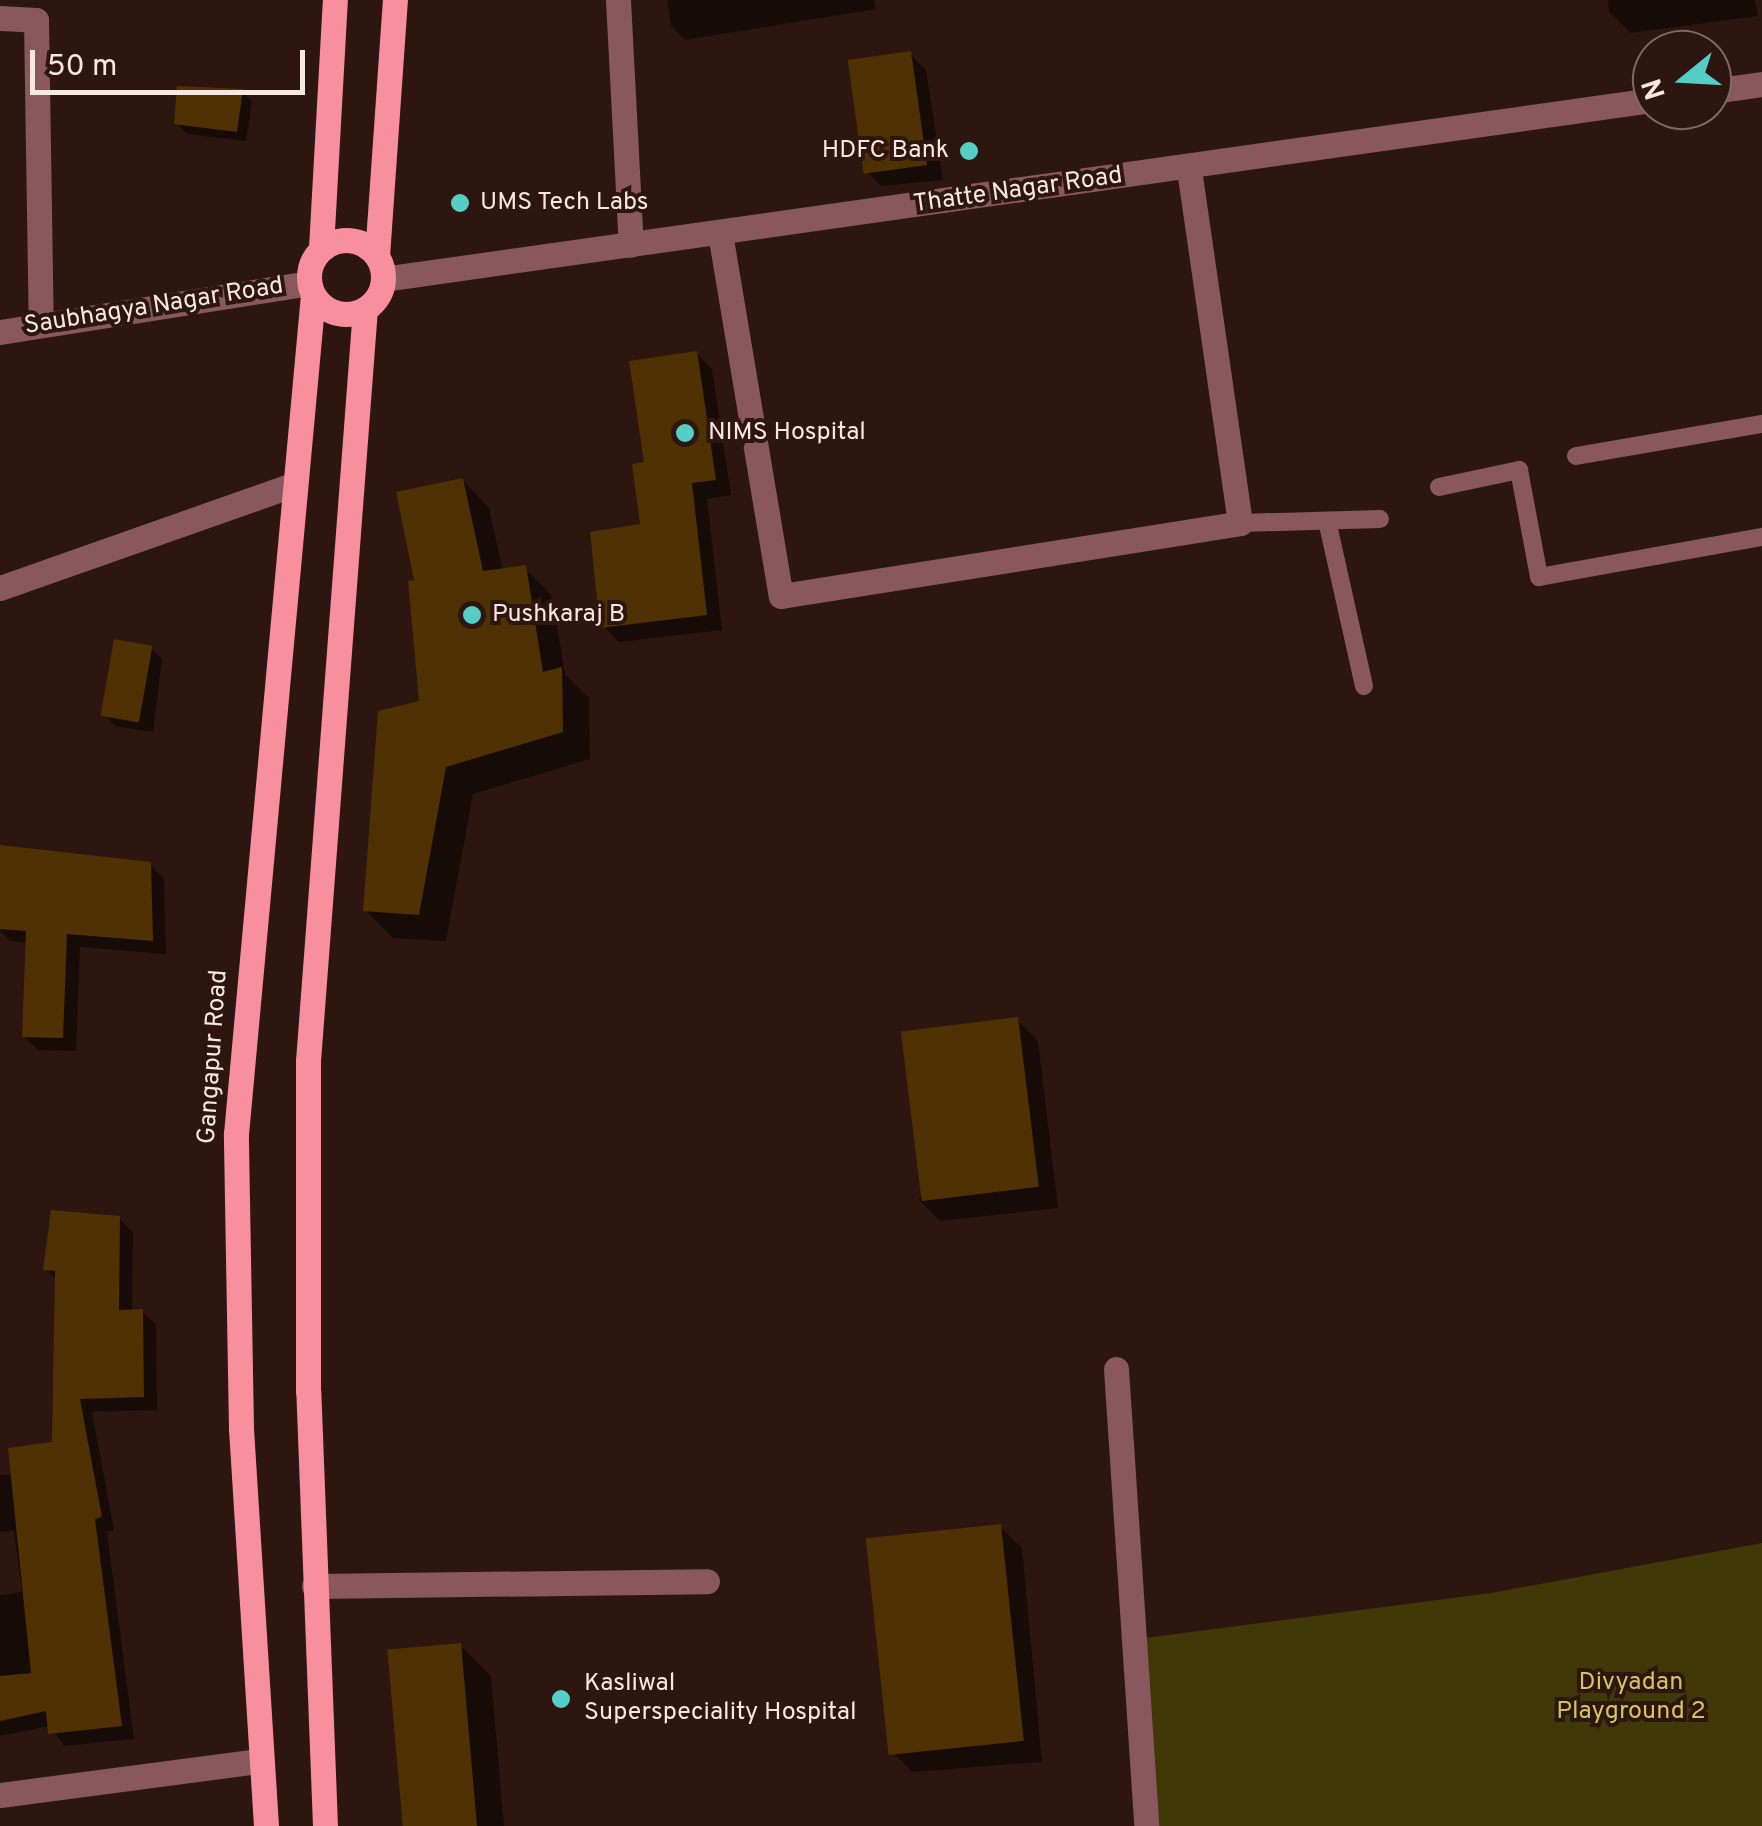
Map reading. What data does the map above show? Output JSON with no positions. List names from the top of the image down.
{
  "streets": {
    "main road": ["Gangapur Road"],
    "street": ["Thatte Nagar Road", "Saubhagya Nagar Road"]
  },
  "crossings": [
    ["Thatte Nagar Road", "Saubhagya Nagar Road"],
    ["Thatte Nagar Road", "Gangapur Road"],
    ["Saubhagya Nagar Road", "Gangapur Road"]
  ],
  "parks": ["Divyadan Playground 2"],
  "places": [
    "HDFC Bank",
    "UMS Tech Labs",
    "NIMS Hospital",
    "Pushkaraj B",
    "Kasliwal Superspeciality Hospital"
  ],
  "scale_bar": "50 m",
  "north": "left"
}
